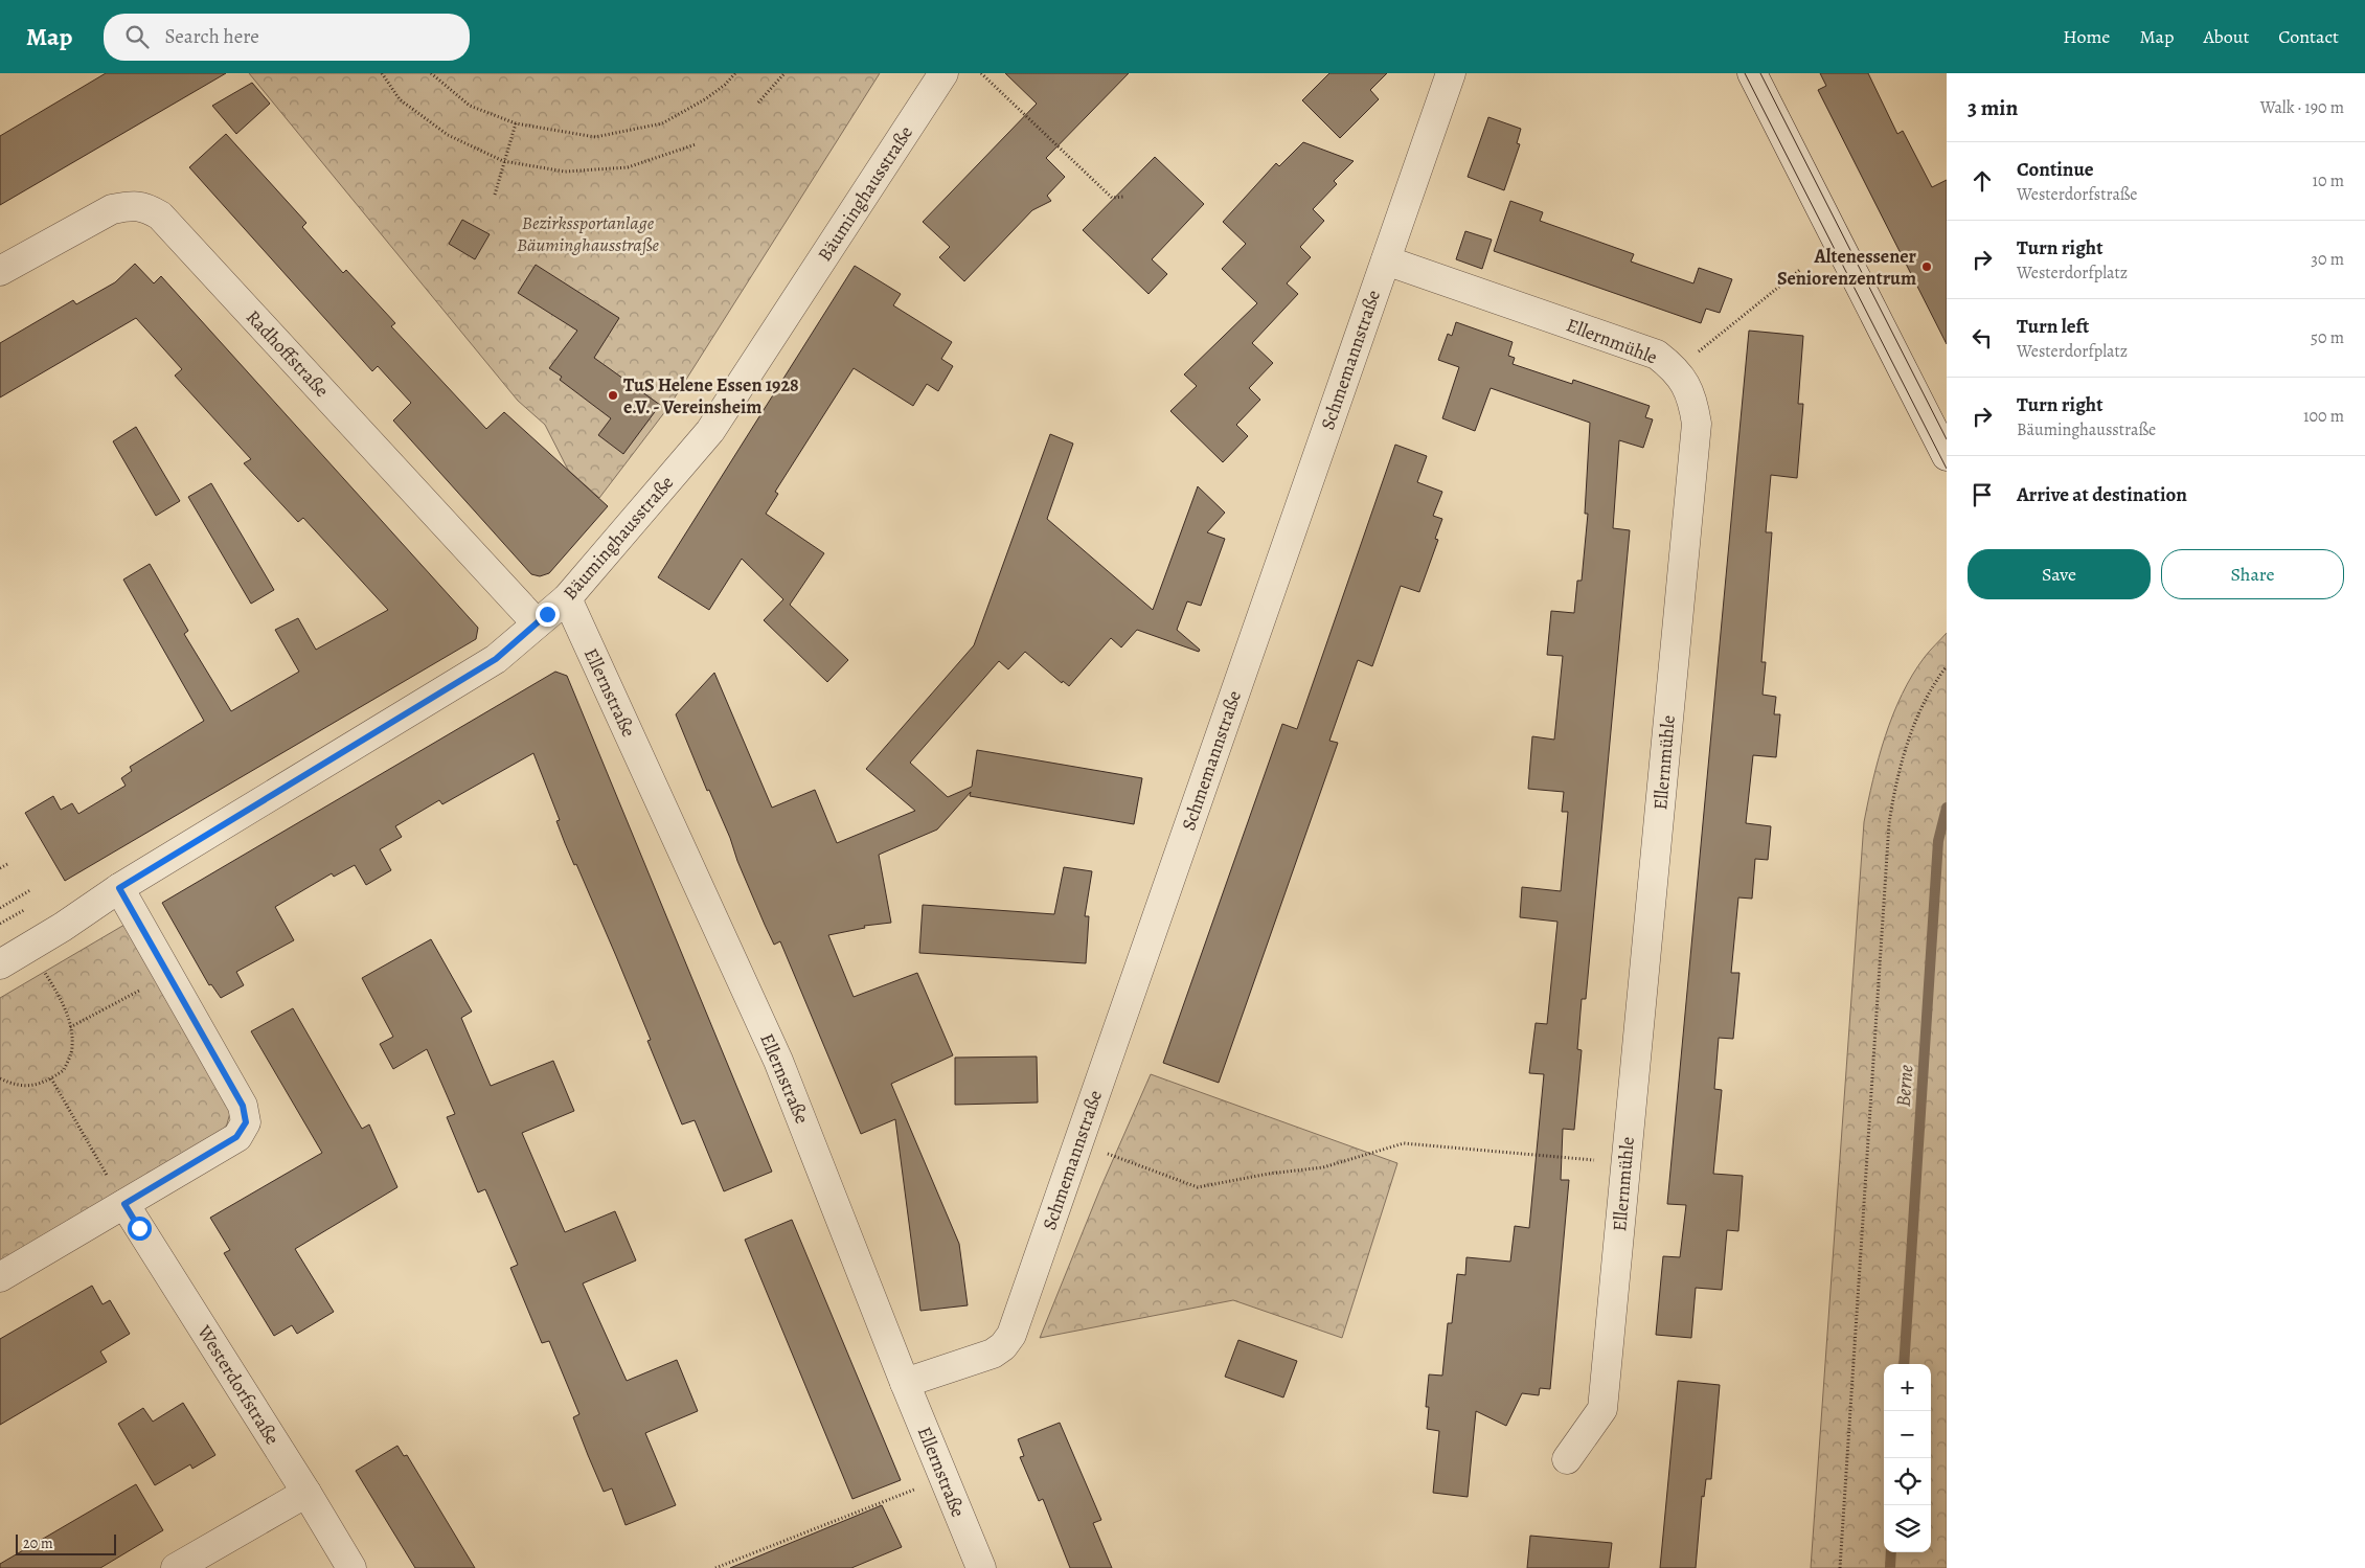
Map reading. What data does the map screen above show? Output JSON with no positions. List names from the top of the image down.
{
  "streets": {
    "street": [
      "Bäuminghausstraße",
      "Ellernmühle",
      "Radhoffstraße",
      "Schmemannstraße",
      "Ellernstraße",
      "Westerdorfstraße"
    ]
  },
  "crossings": [
    ["Bäuminghausstraße", "Radhoffstraße"],
    ["Bäuminghausstraße", "Ellernstraße"],
    ["Ellernmühle", "Schmemannstraße"],
    ["Schmemannstraße", "Ellernstraße"]
  ],
  "water": ["Berne"],
  "parks": ["Bezirkssportanlage Bäuminghausstraße"],
  "places": ["Altenessener Seniorenzentrum", "TuS Helene Essen 1928 e.V. - Vereinsheim"],
  "scale_bar": "20 m",
  "page": {
    "header": "Map",
    "search": "Search here",
    "nav": [
      "Home",
      "Map",
      "About",
      "Contact"
    ],
    "heading": ["3 min", "Walk · 190 m"],
    "list": [
      ["Continue", "Westerdorfstraße", "10 m"],
      ["Turn right", "Westerdorfplatz", "30 m"],
      ["Turn left", "Westerdorfplatz", "50 m"],
      ["Turn right", "Bäuminghausstraße", "100 m"],
      "Arrive at destination"
    ],
    "buttons": ["Save", "Share"],
    "map_buttons": ["+", "−"],
    "scale": "20 m"
  }
}
